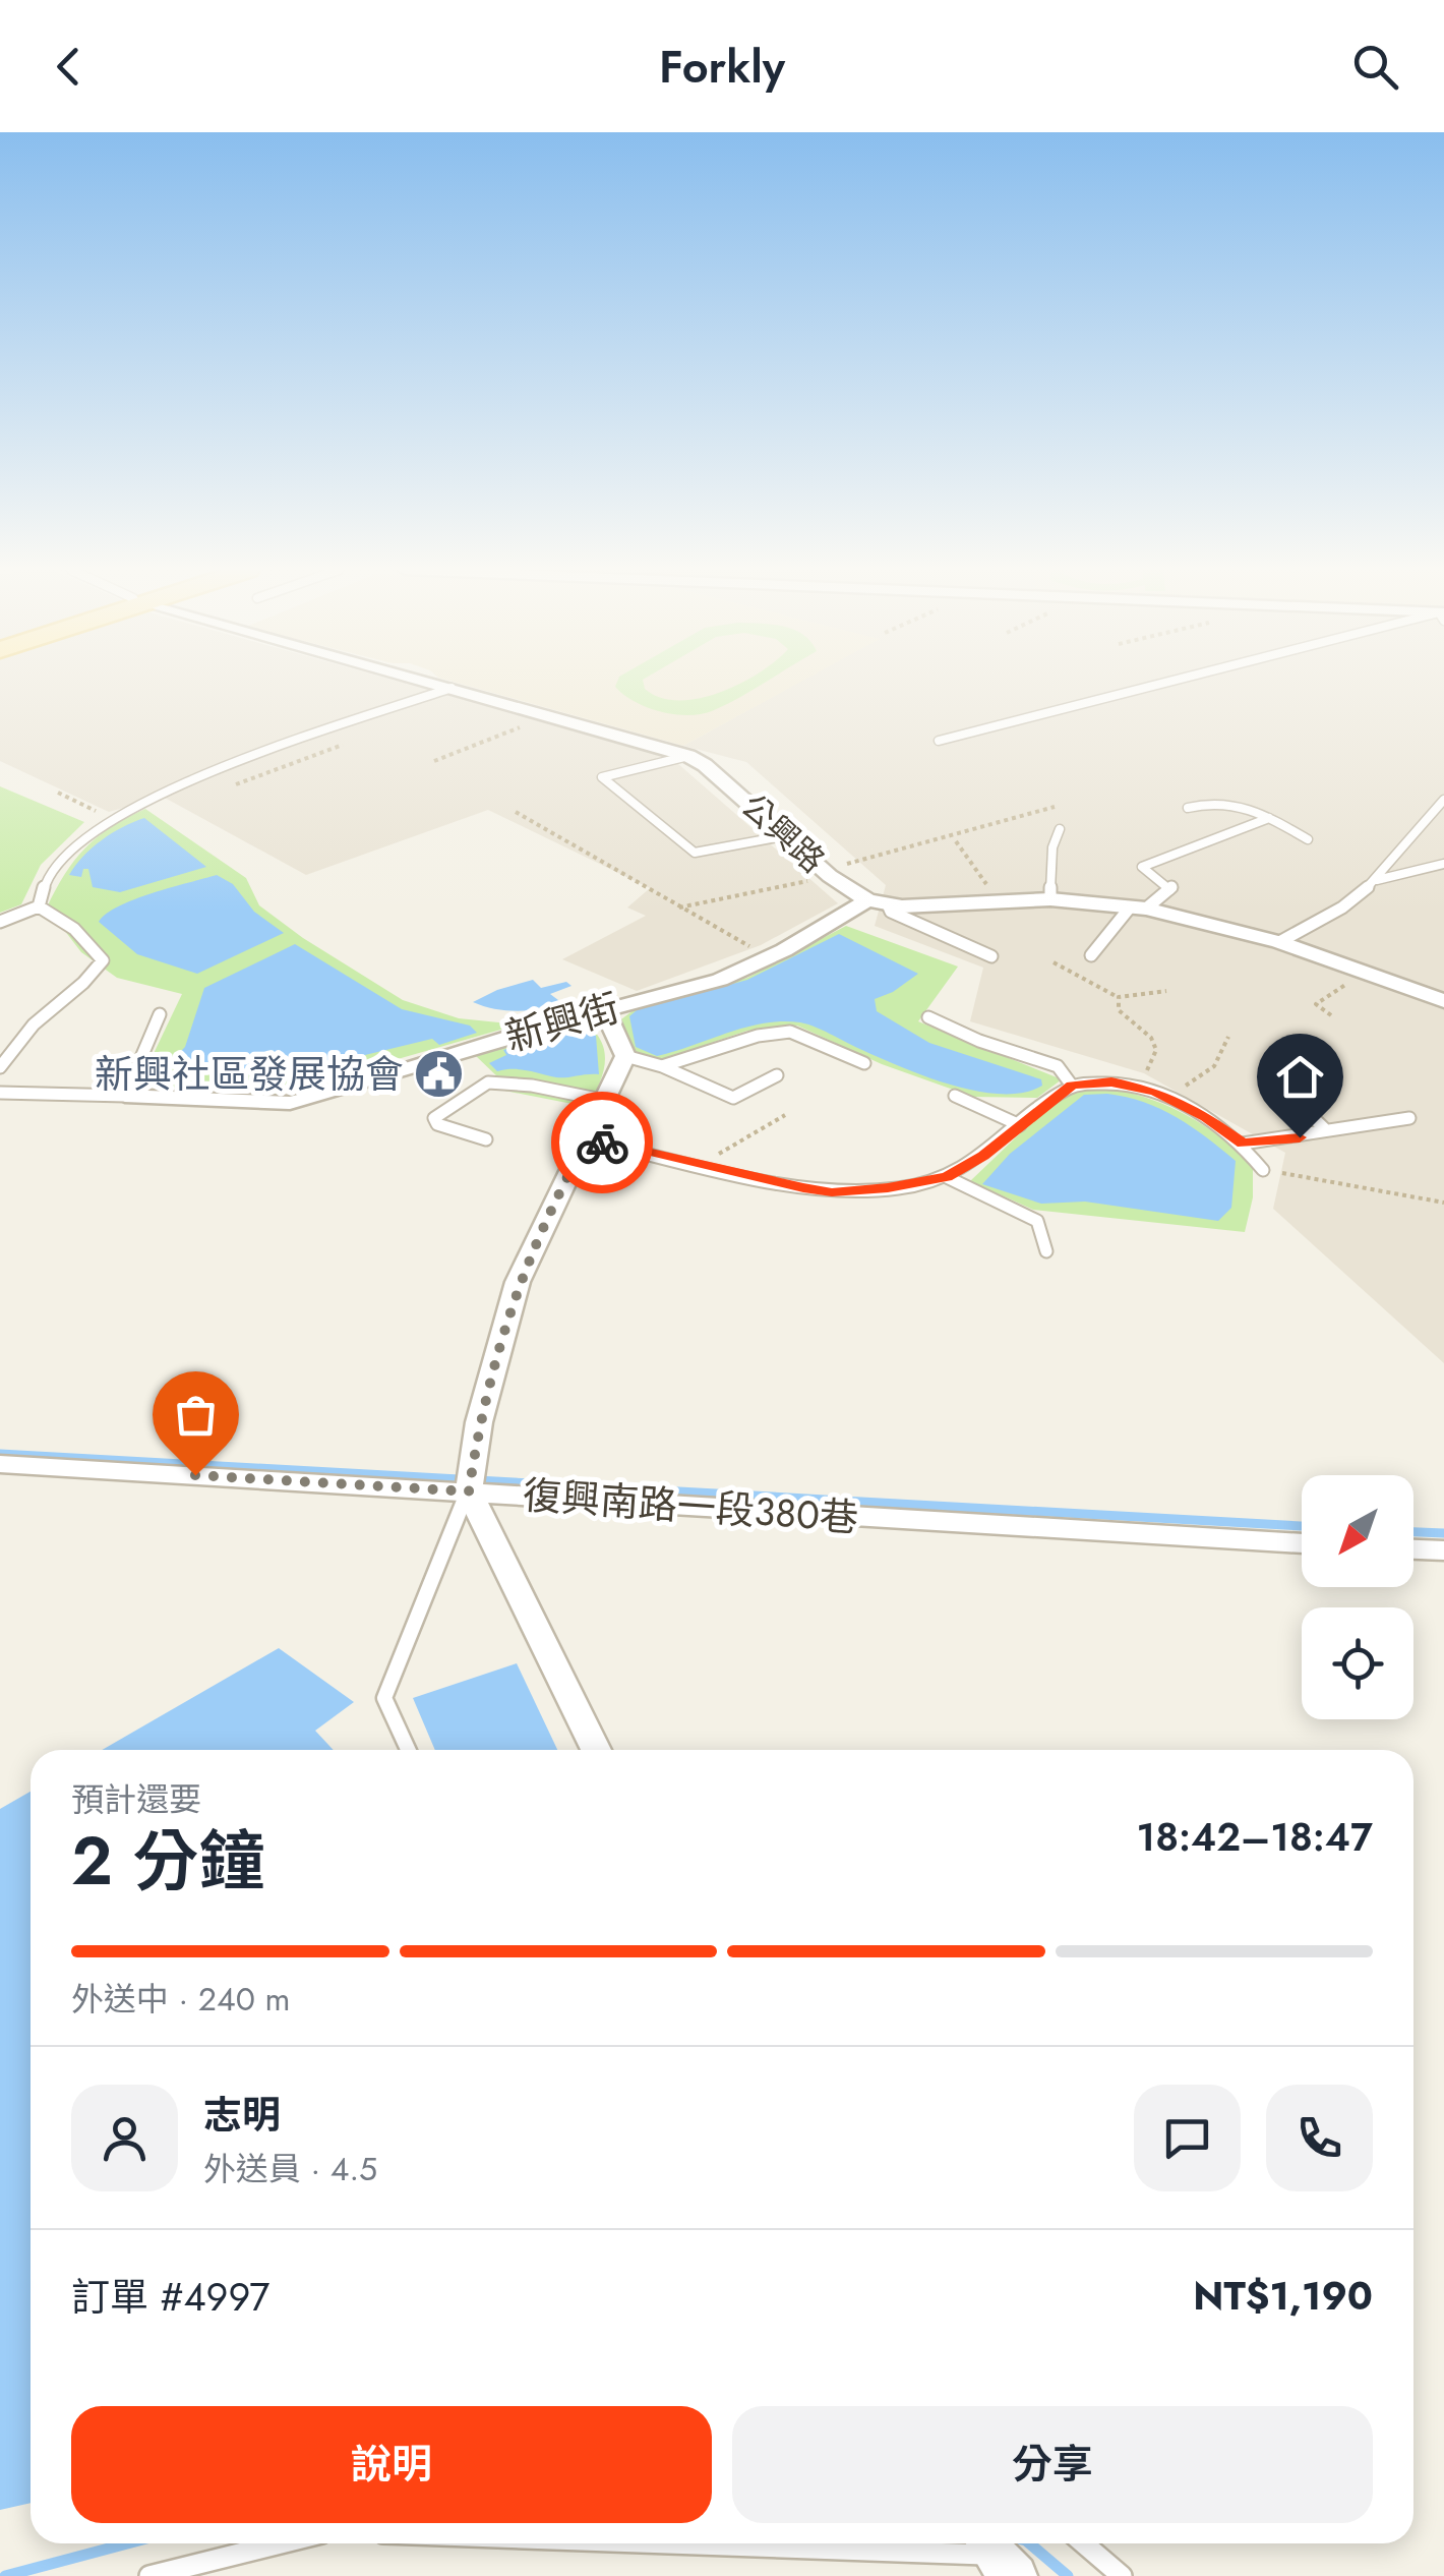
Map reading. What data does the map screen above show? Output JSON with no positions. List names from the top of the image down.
{
  "streets": {
    "street": ["公興路", "新興街", "復興南路一段380巷"]
  },
  "crossings": [
    ["公興路", "新興街"]
  ],
  "places": {
    "public building": ["新興社區發展協會"]
  },
  "north": "bottom left",
  "page": {
    "header": "Forkly",
    "heading": ["2 分鐘", "預計還要", "18:42–18:47"],
    "panel": [
      "志明",
      "外送員 · 4.5",
      "訂單 #4997",
      "NT$1,190"
    ],
    "bar": "外送中 · 240 m",
    "buttons": ["說明", "分享"]
  }
}
